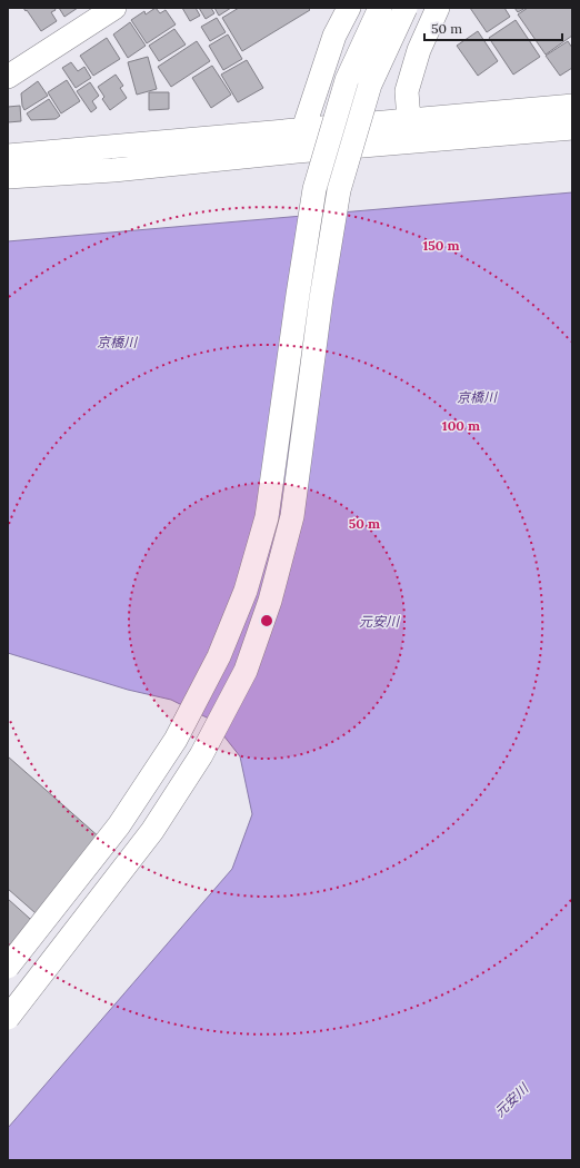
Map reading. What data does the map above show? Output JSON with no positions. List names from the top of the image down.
{
  "water": ["京橋川", "元安川"],
  "scale_bar": "50 m",
  "rings": ["150 m", "100 m", "50 m"]
}
